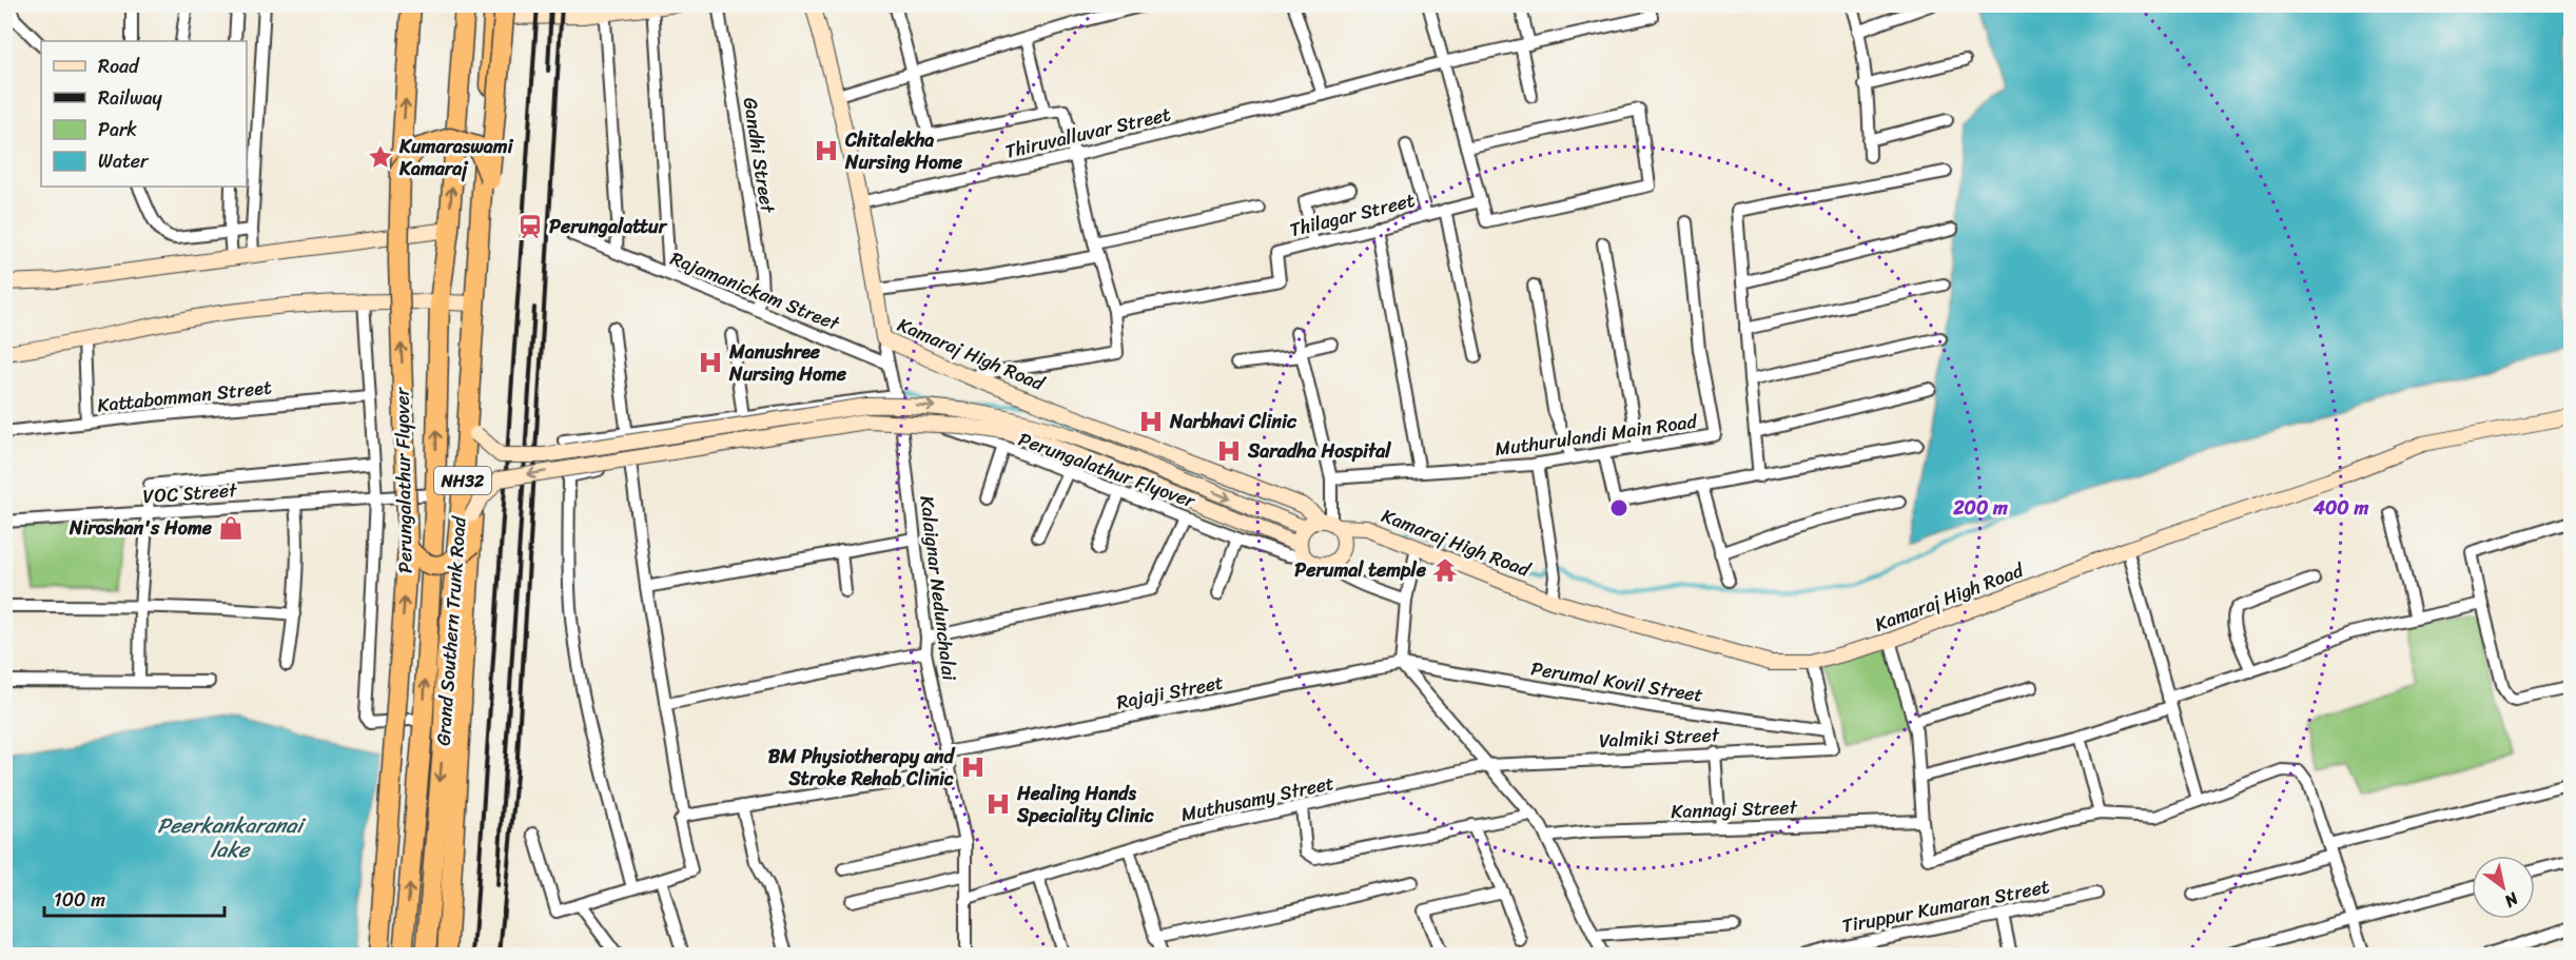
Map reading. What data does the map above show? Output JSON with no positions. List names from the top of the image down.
{
  "streets": {
    "highway": ["Perungalathur Flyover", "NH32", "Grand Southern Trunk Road"],
    "street": [
      "Thiruvalluvar Street",
      "Gandhi Street",
      "Thilagar Street",
      "Rajamanickam Street",
      "Kamaraj High Road",
      "Kattabomman Street",
      "Muthurulandi Main Road",
      "VOC Street",
      "Kalaignar Nedunchalai",
      "Perumal Kovil Street",
      "Rajaji Street",
      "Valmiki Street",
      "Muthusamy Street",
      "Kannagi Street",
      "Tiruppur Kumaran Street"
    ]
  },
  "crossings": [
    ["Thiruvalluvar Street", "Kamaraj High Road"],
    ["Gandhi Street", "Rajamanickam Street"],
    ["Rajamanickam Street", "Kalaignar Nedunchalai"],
    ["Kamaraj High Road", "Perungalathur Flyover"],
    ["Kamaraj High Road", "Kalaignar Nedunchalai"],
    ["VOC Street", "Grand Southern Trunk Road"],
    ["Kalaignar Nedunchalai", "Rajaji Street"],
    ["Kalaignar Nedunchalai", "Muthusamy Street"],
    ["Perumal Kovil Street", "Rajaji Street"],
    ["Perumal Kovil Street", "Valmiki Street"],
    ["Valmiki Street", "Muthusamy Street"]
  ],
  "water": ["Peerkankaranai lake"],
  "places": {
    "hospital": [
      "Chitalekha Nursing Home",
      "Manushree Nursing Home",
      "Narbhavi Clinic",
      "Saradha Hospital",
      "BM Physiotherapy and Stroke Rehab Clinic",
      "Healing Hands Speciality Clinic"
    ],
    "place": ["Kumaraswami Kamaraj"],
    "station": ["Perungalattur"],
    "shop": ["Niroshan's Home"],
    "temple": ["Perumal temple"]
  },
  "legend": [
    "Road",
    "Railway",
    "Park",
    "Water"
  ],
  "scale_bar": "100 m",
  "north": "bottom right",
  "rings": ["200 m", "400 m"]
}
